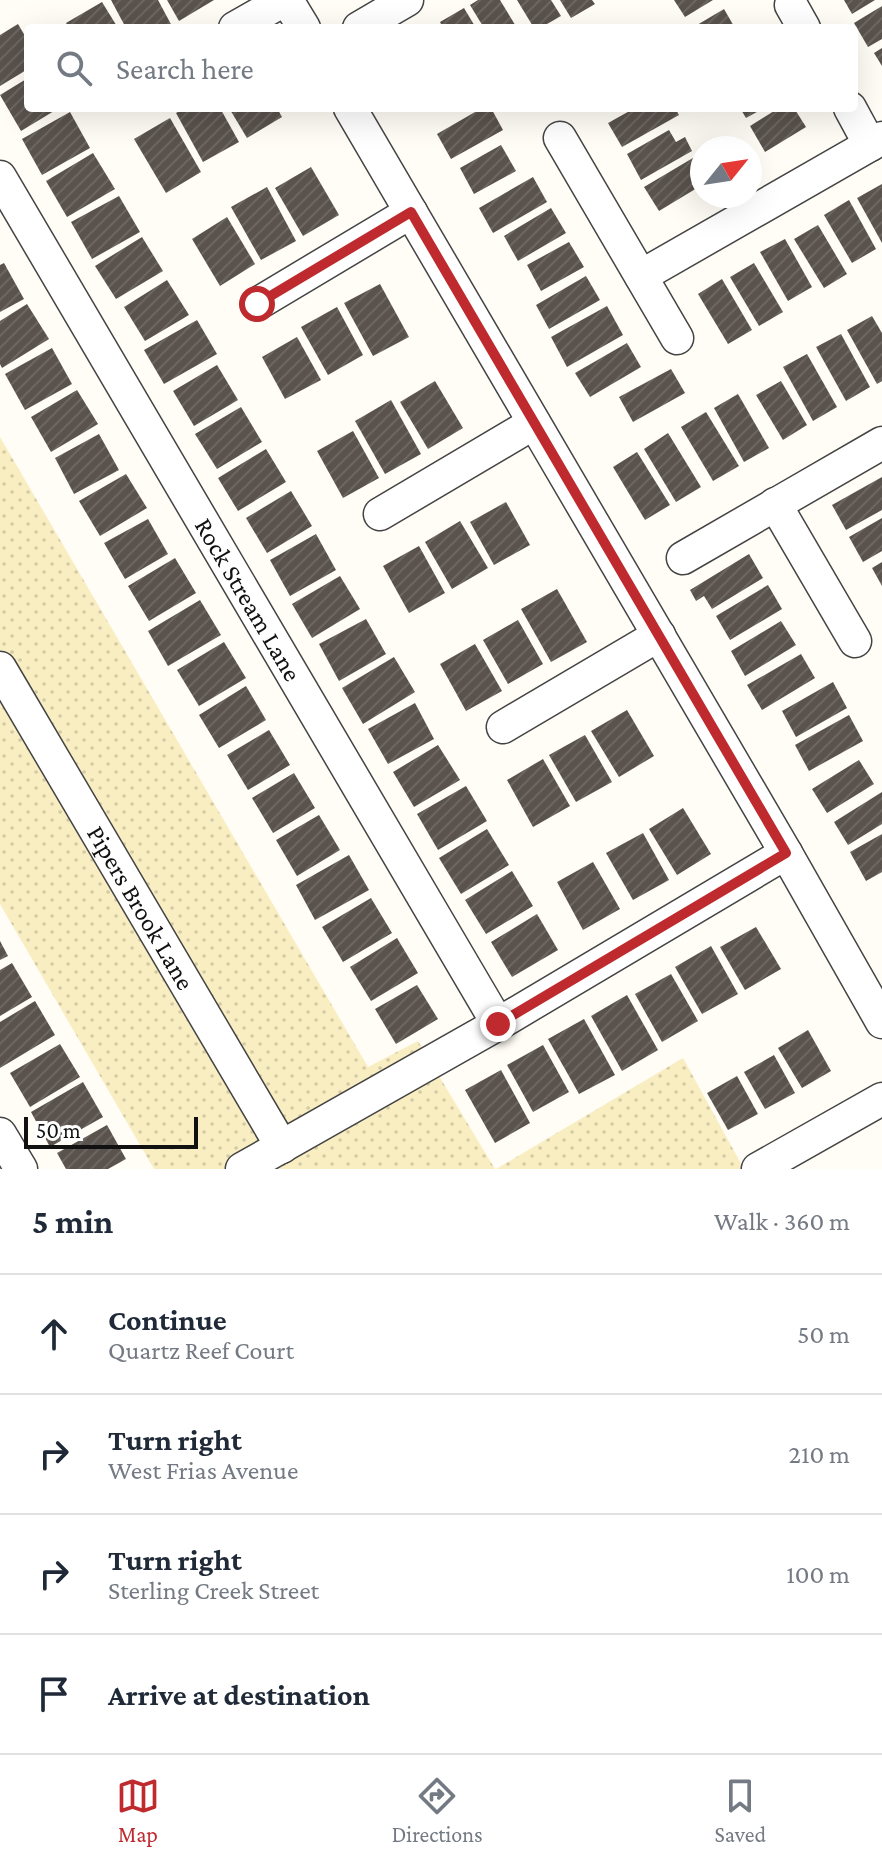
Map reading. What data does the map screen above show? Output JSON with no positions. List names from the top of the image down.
{
  "streets": {
    "street": ["Rock Stream Lane", "Pipers Brook Lane"]
  },
  "scale_bar": "50 m",
  "north": "top right",
  "page": {
    "search": "Search here",
    "scale": "50 m",
    "heading": ["5 min", "Walk · 360 m"],
    "list": [
      ["Continue", "Quartz Reef Court", "50 m"],
      ["Turn right", "West Frias Avenue", "210 m"],
      ["Turn right", "Sterling Creek Street", "100 m"],
      "Arrive at destination"
    ],
    "nav": ["Map", "Directions", "Saved"]
  }
}
